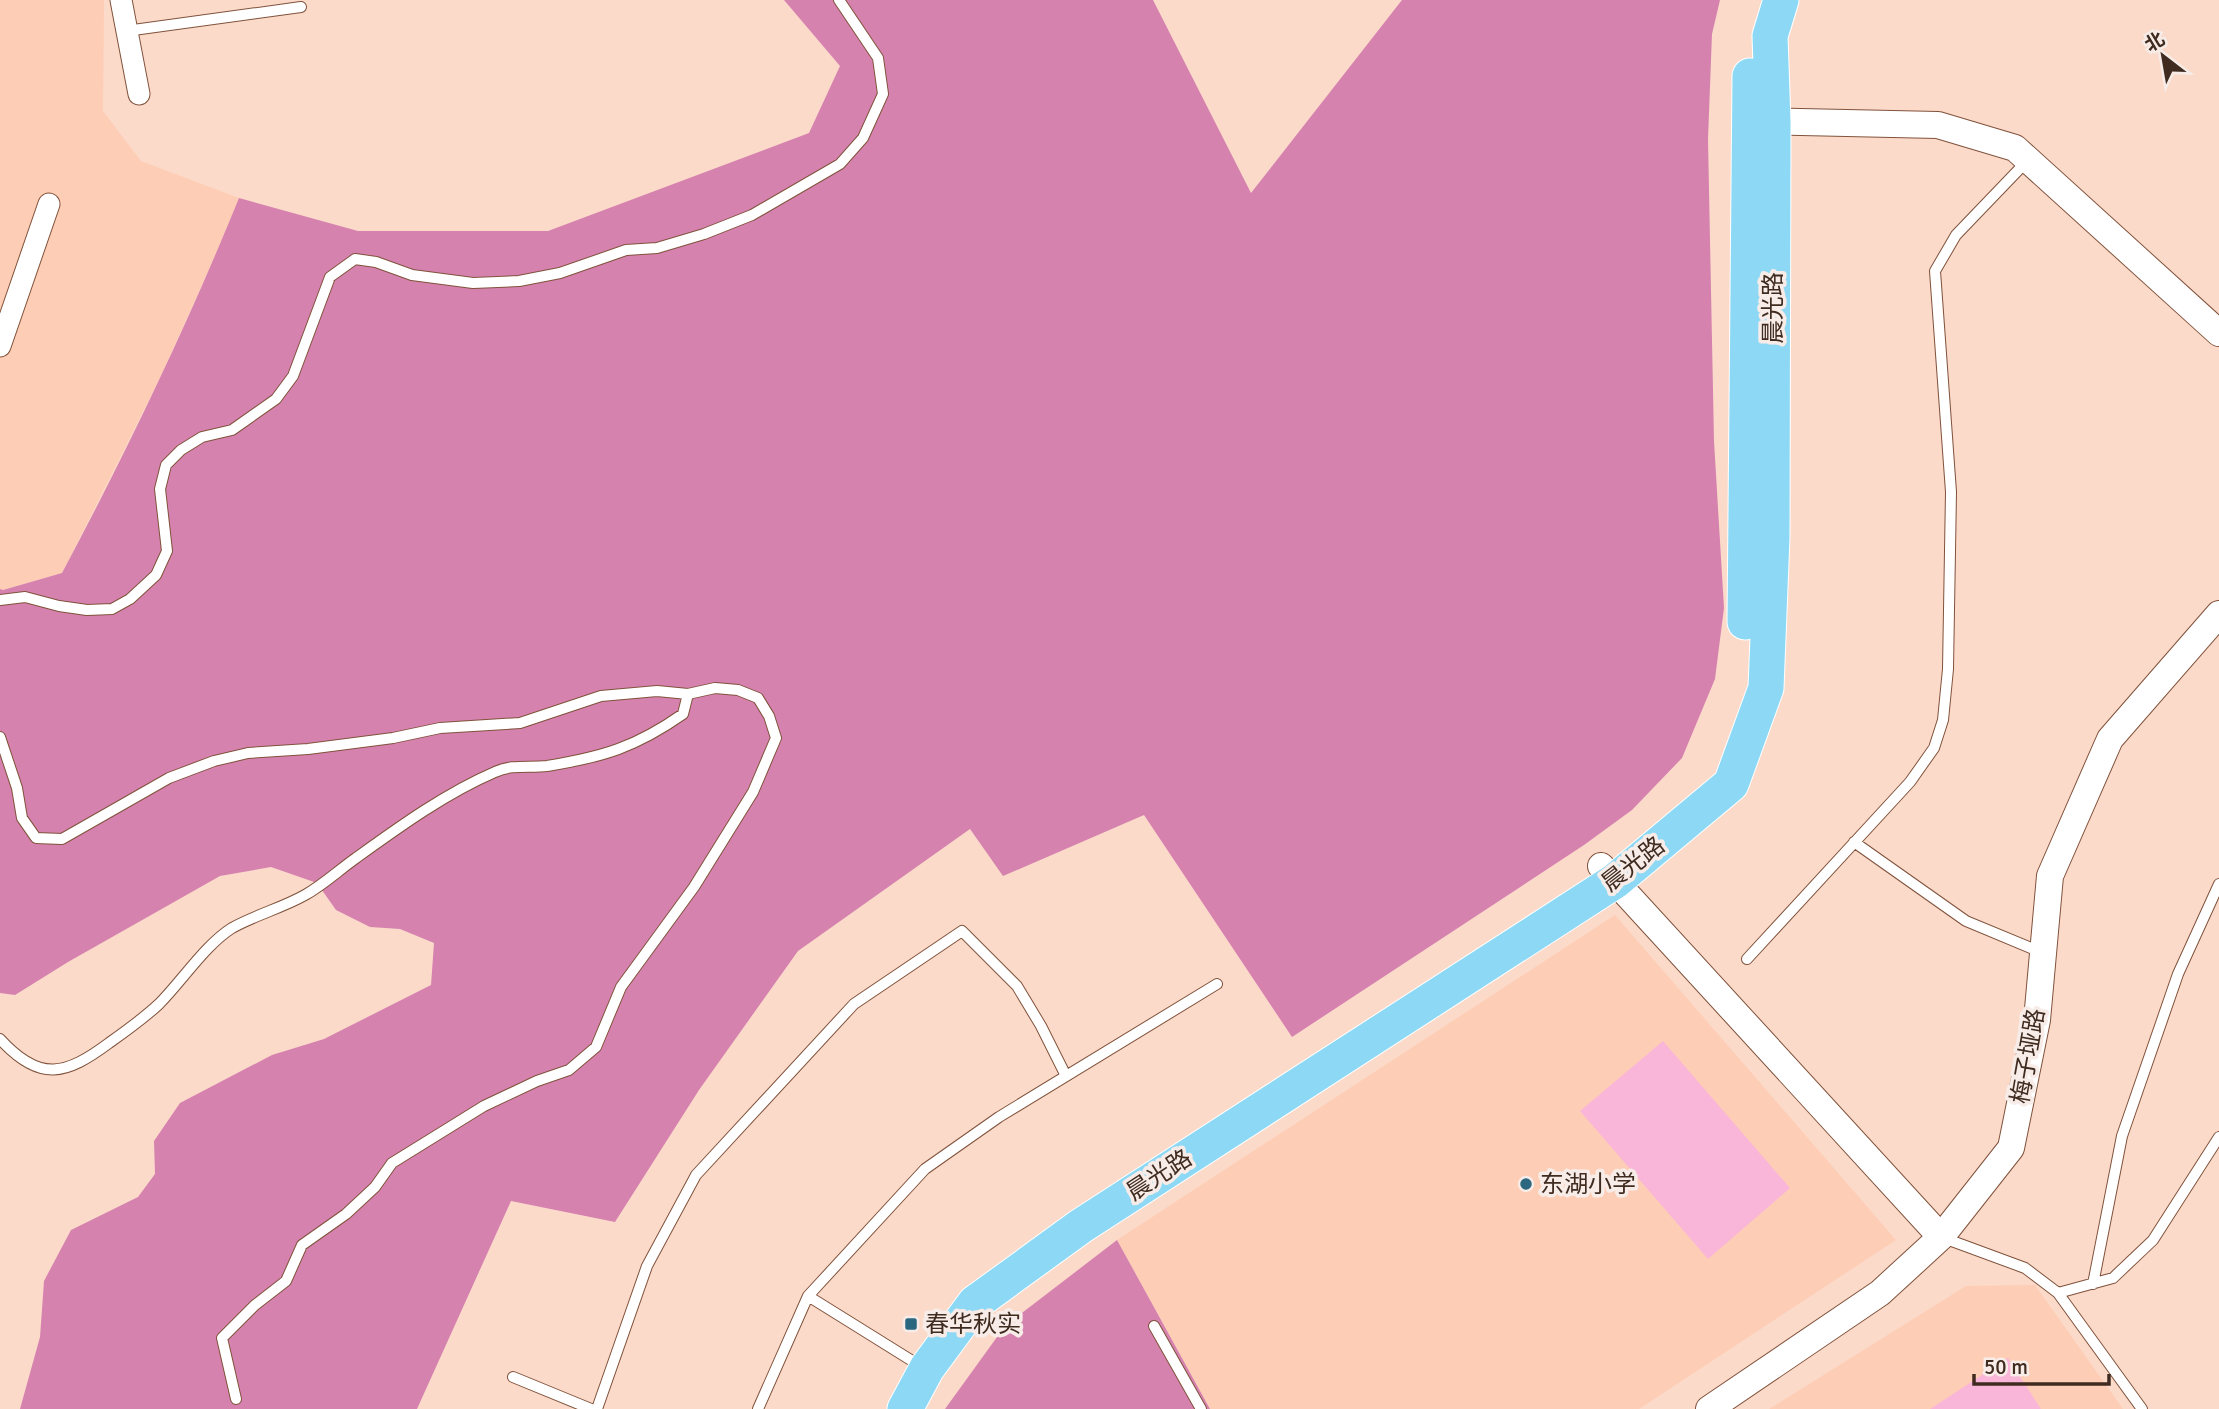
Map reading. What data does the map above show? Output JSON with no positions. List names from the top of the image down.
{
  "streets": {
    "main road": ["晨光路"],
    "street": ["梅子垭路"]
  },
  "places": {
    "other": ["东湖小学"],
    "transit": ["春华秋实"]
  },
  "scale_bar": "50 m",
  "north": "top left"
}
